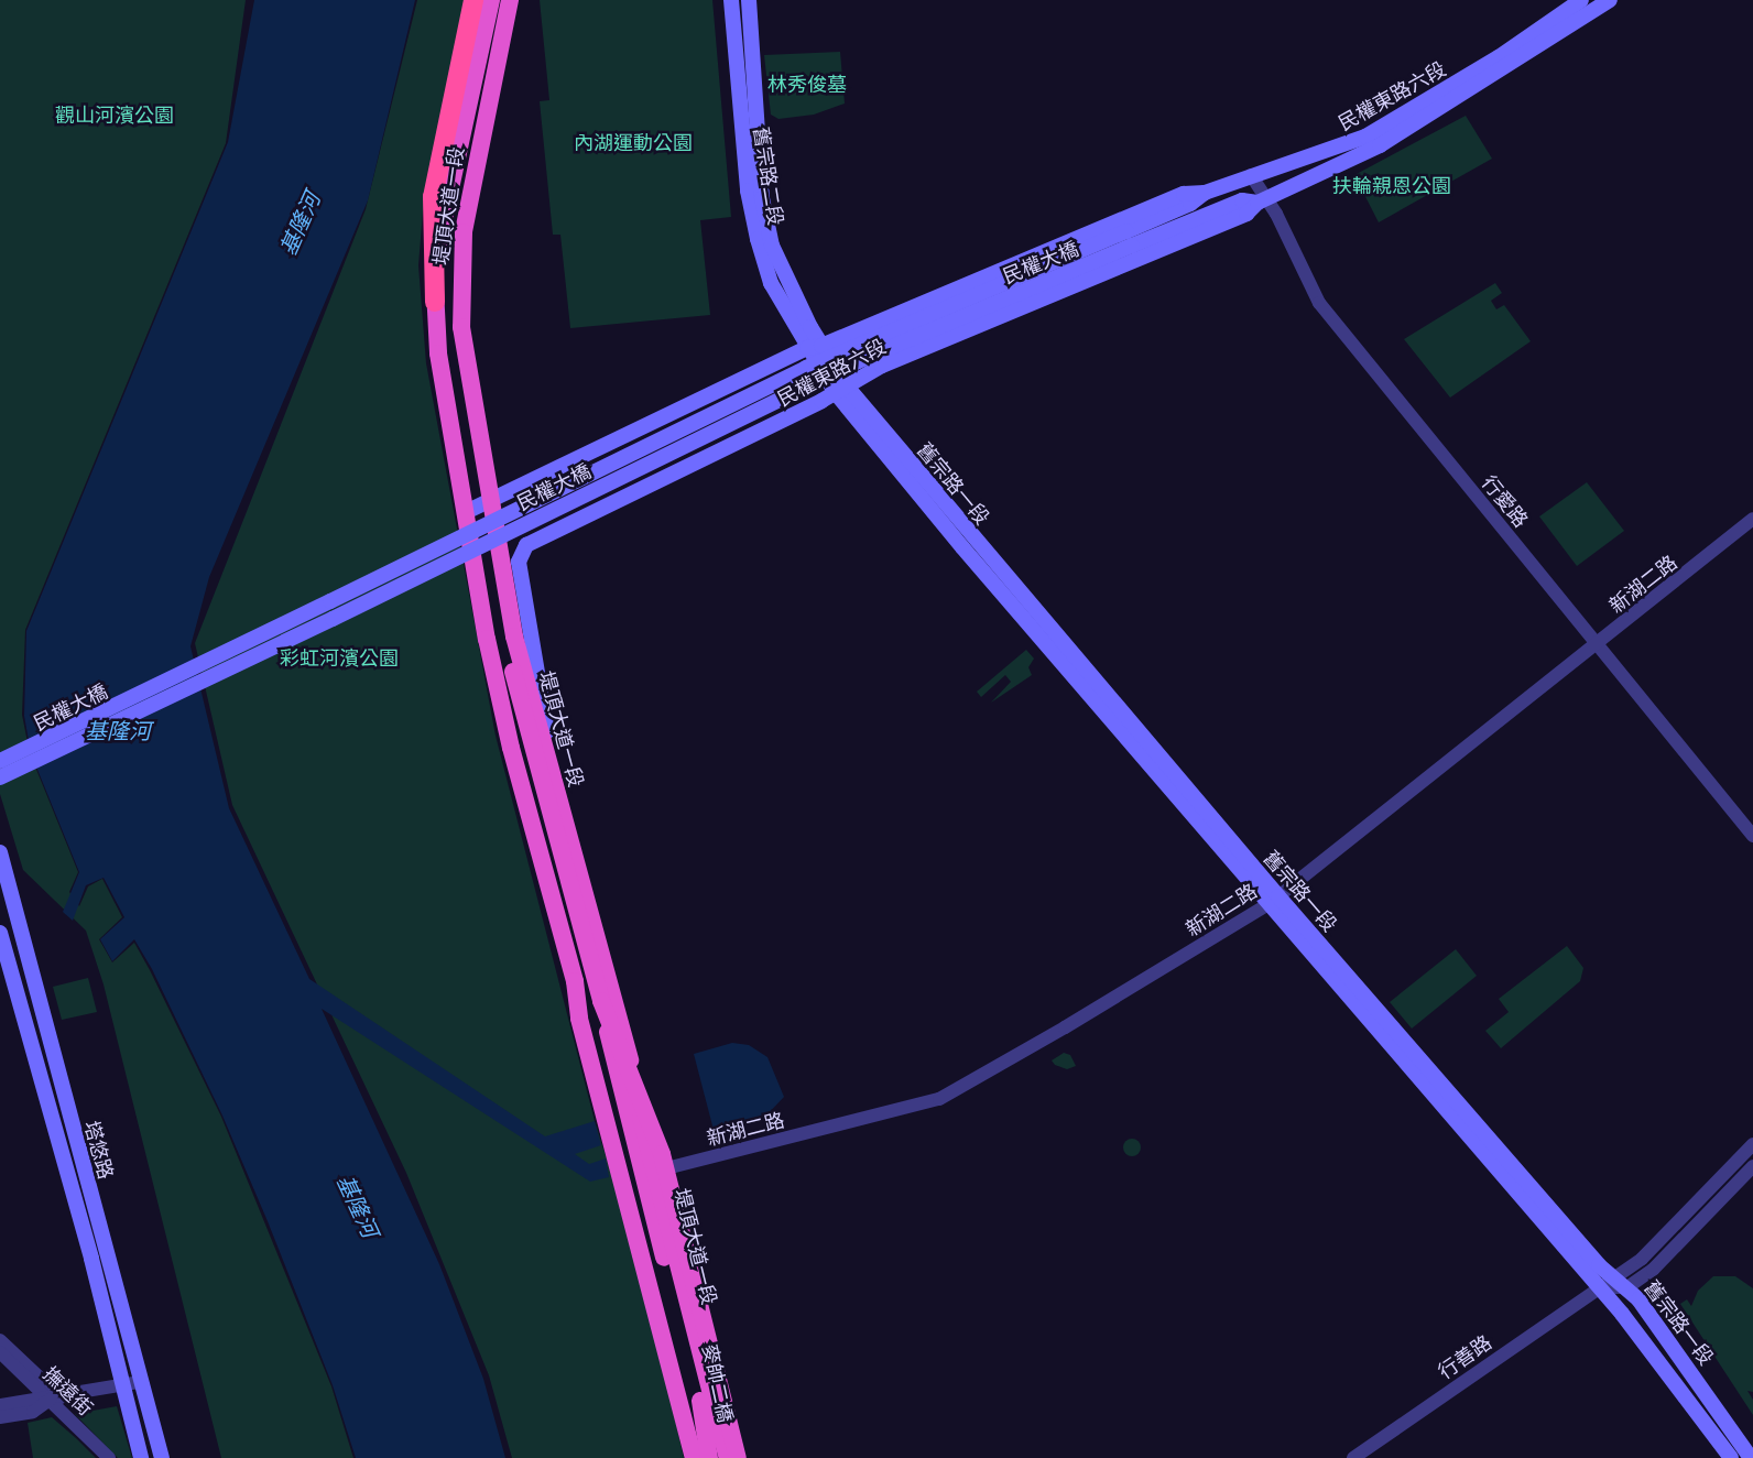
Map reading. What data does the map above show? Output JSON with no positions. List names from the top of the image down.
{
  "streets": {
    "highway": ["堤頂大道一段", "麥帥二橋"],
    "main road": [
      "民權東路六段",
      "舊宗路二段",
      "民權大橋",
      "舊宗路一段",
      "塔悠路"
    ],
    "street": [
      "行愛路",
      "新湖二路",
      "行善路",
      "撫遠街"
    ]
  },
  "crossings": [
    ["民權東路六段", "舊宗路二段"],
    ["民權東路六段", "堤頂大道一段"],
    ["民權東路六段", "民權大橋"],
    ["民權東路六段", "舊宗路一段"],
    ["民權東路六段", "行愛路"],
    ["舊宗路二段", "舊宗路一段"],
    ["堤頂大道一段", "麥帥二橋"],
    ["舊宗路一段", "新湖二路"],
    ["舊宗路一段", "行善路"],
    ["行愛路", "新湖二路"]
  ],
  "water": ["基隆河"],
  "parks": [
    "林秀俊墓",
    "觀山河濱公園",
    "內湖運動公園",
    "扶輪親恩公園",
    "彩虹河濱公園"
  ]
}
